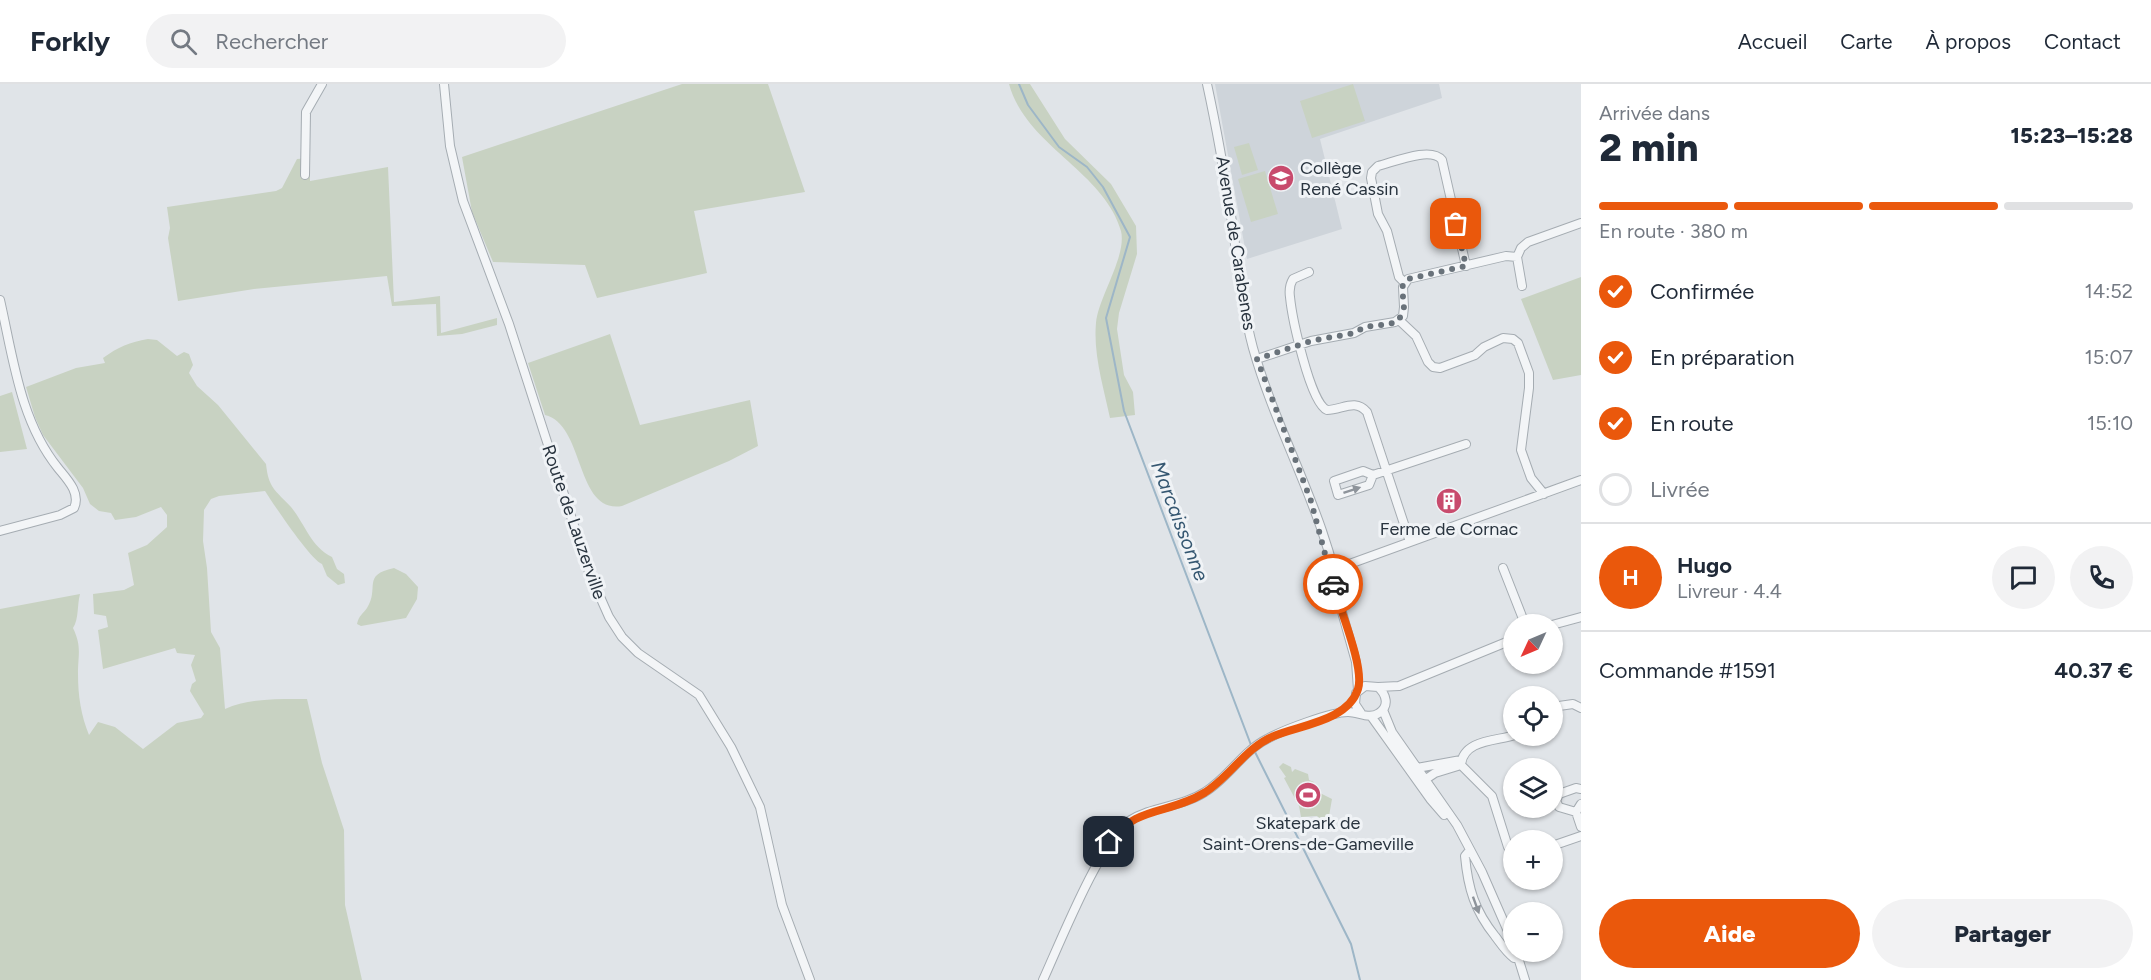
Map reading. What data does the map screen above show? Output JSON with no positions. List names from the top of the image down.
{
  "streets": {
    "street": ["Avenue de Carabenes", "Route de Lauzerville"]
  },
  "water": ["Marcaissonne"],
  "places": {
    "school or university": ["Collège René Cassin"],
    "building": ["Ferme de Cornac"],
    "sports": ["Skatepark de Saint-Orens-de-Gameville"]
  },
  "north": "bottom left",
  "page": {
    "header": "Forkly",
    "search": "Rechercher",
    "nav": [
      "Accueil",
      "Carte",
      "À propos",
      "Contact"
    ],
    "heading": ["2 min", "Arrivée dans", "15:23–15:28"],
    "panel": [
      "Hugo",
      "Livreur · 4.4",
      "Commande #1591",
      "40.37 €"
    ],
    "bar": "En route · 380 m",
    "list": [
      ["Confirmée", "14:52"],
      ["En préparation", "15:07"],
      ["En route", "15:10"],
      "Livrée"
    ],
    "round": "H",
    "map_buttons": ["+", "−"],
    "buttons": ["Aide", "Partager"]
  }
}
